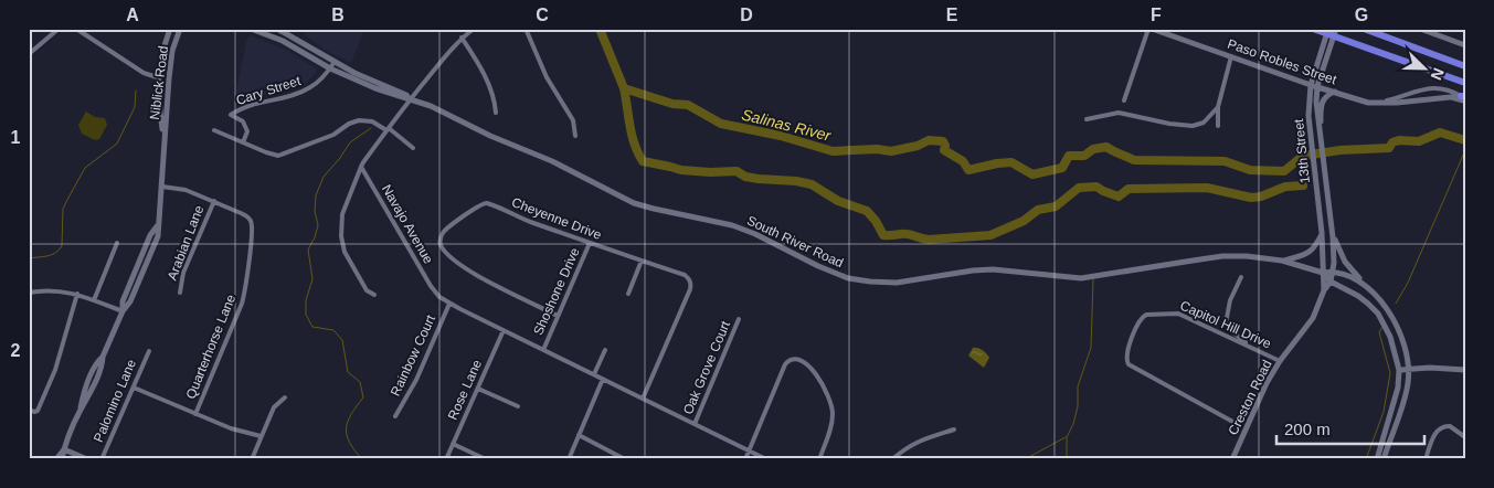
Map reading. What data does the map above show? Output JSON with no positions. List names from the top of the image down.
{
  "streets": {
    "main road": [
      "Paso Robles Street",
      "Niblick Road",
      "13th Street",
      "South River Road",
      "Creston Road"
    ],
    "street": [
      "Cary Street",
      "Cheyenne Drive",
      "Navajo Avenue",
      "Arabian Lane",
      "Shoshone Drive",
      "Capitol Hill Drive",
      "Quarterhorse Lane",
      "Rainbow Court",
      "Oak Grove Court",
      "Rose Lane",
      "Palomino Lane"
    ]
  },
  "crossings": [
    ["Paso Robles Street", "13th Street"],
    ["Niblick Road", "Quarterhorse Lane"],
    ["Cary Street", "South River Road"],
    ["13th Street", "South River Road"],
    ["13th Street", "Creston Road"],
    ["Cheyenne Drive", "Navajo Avenue"],
    ["Cheyenne Drive", "Shoshone Drive"],
    ["Navajo Avenue", "Shoshone Drive"],
    ["Navajo Avenue", "Rainbow Court"],
    ["Navajo Avenue", "Oak Grove Court"],
    ["Navajo Avenue", "Rose Lane"],
    ["South River Road", "Creston Road"],
    ["Arabian Lane", "Quarterhorse Lane"],
    ["Capitol Hill Drive", "Creston Road"]
  ],
  "water": ["Salinas River"],
  "scale_bar": "200 m",
  "north": "bottom right",
  "grid": {
    "columns": [
      "A",
      "B",
      "C",
      "D",
      "E",
      "F",
      "G"
    ],
    "rows": ["1", "2"]
  }
}
